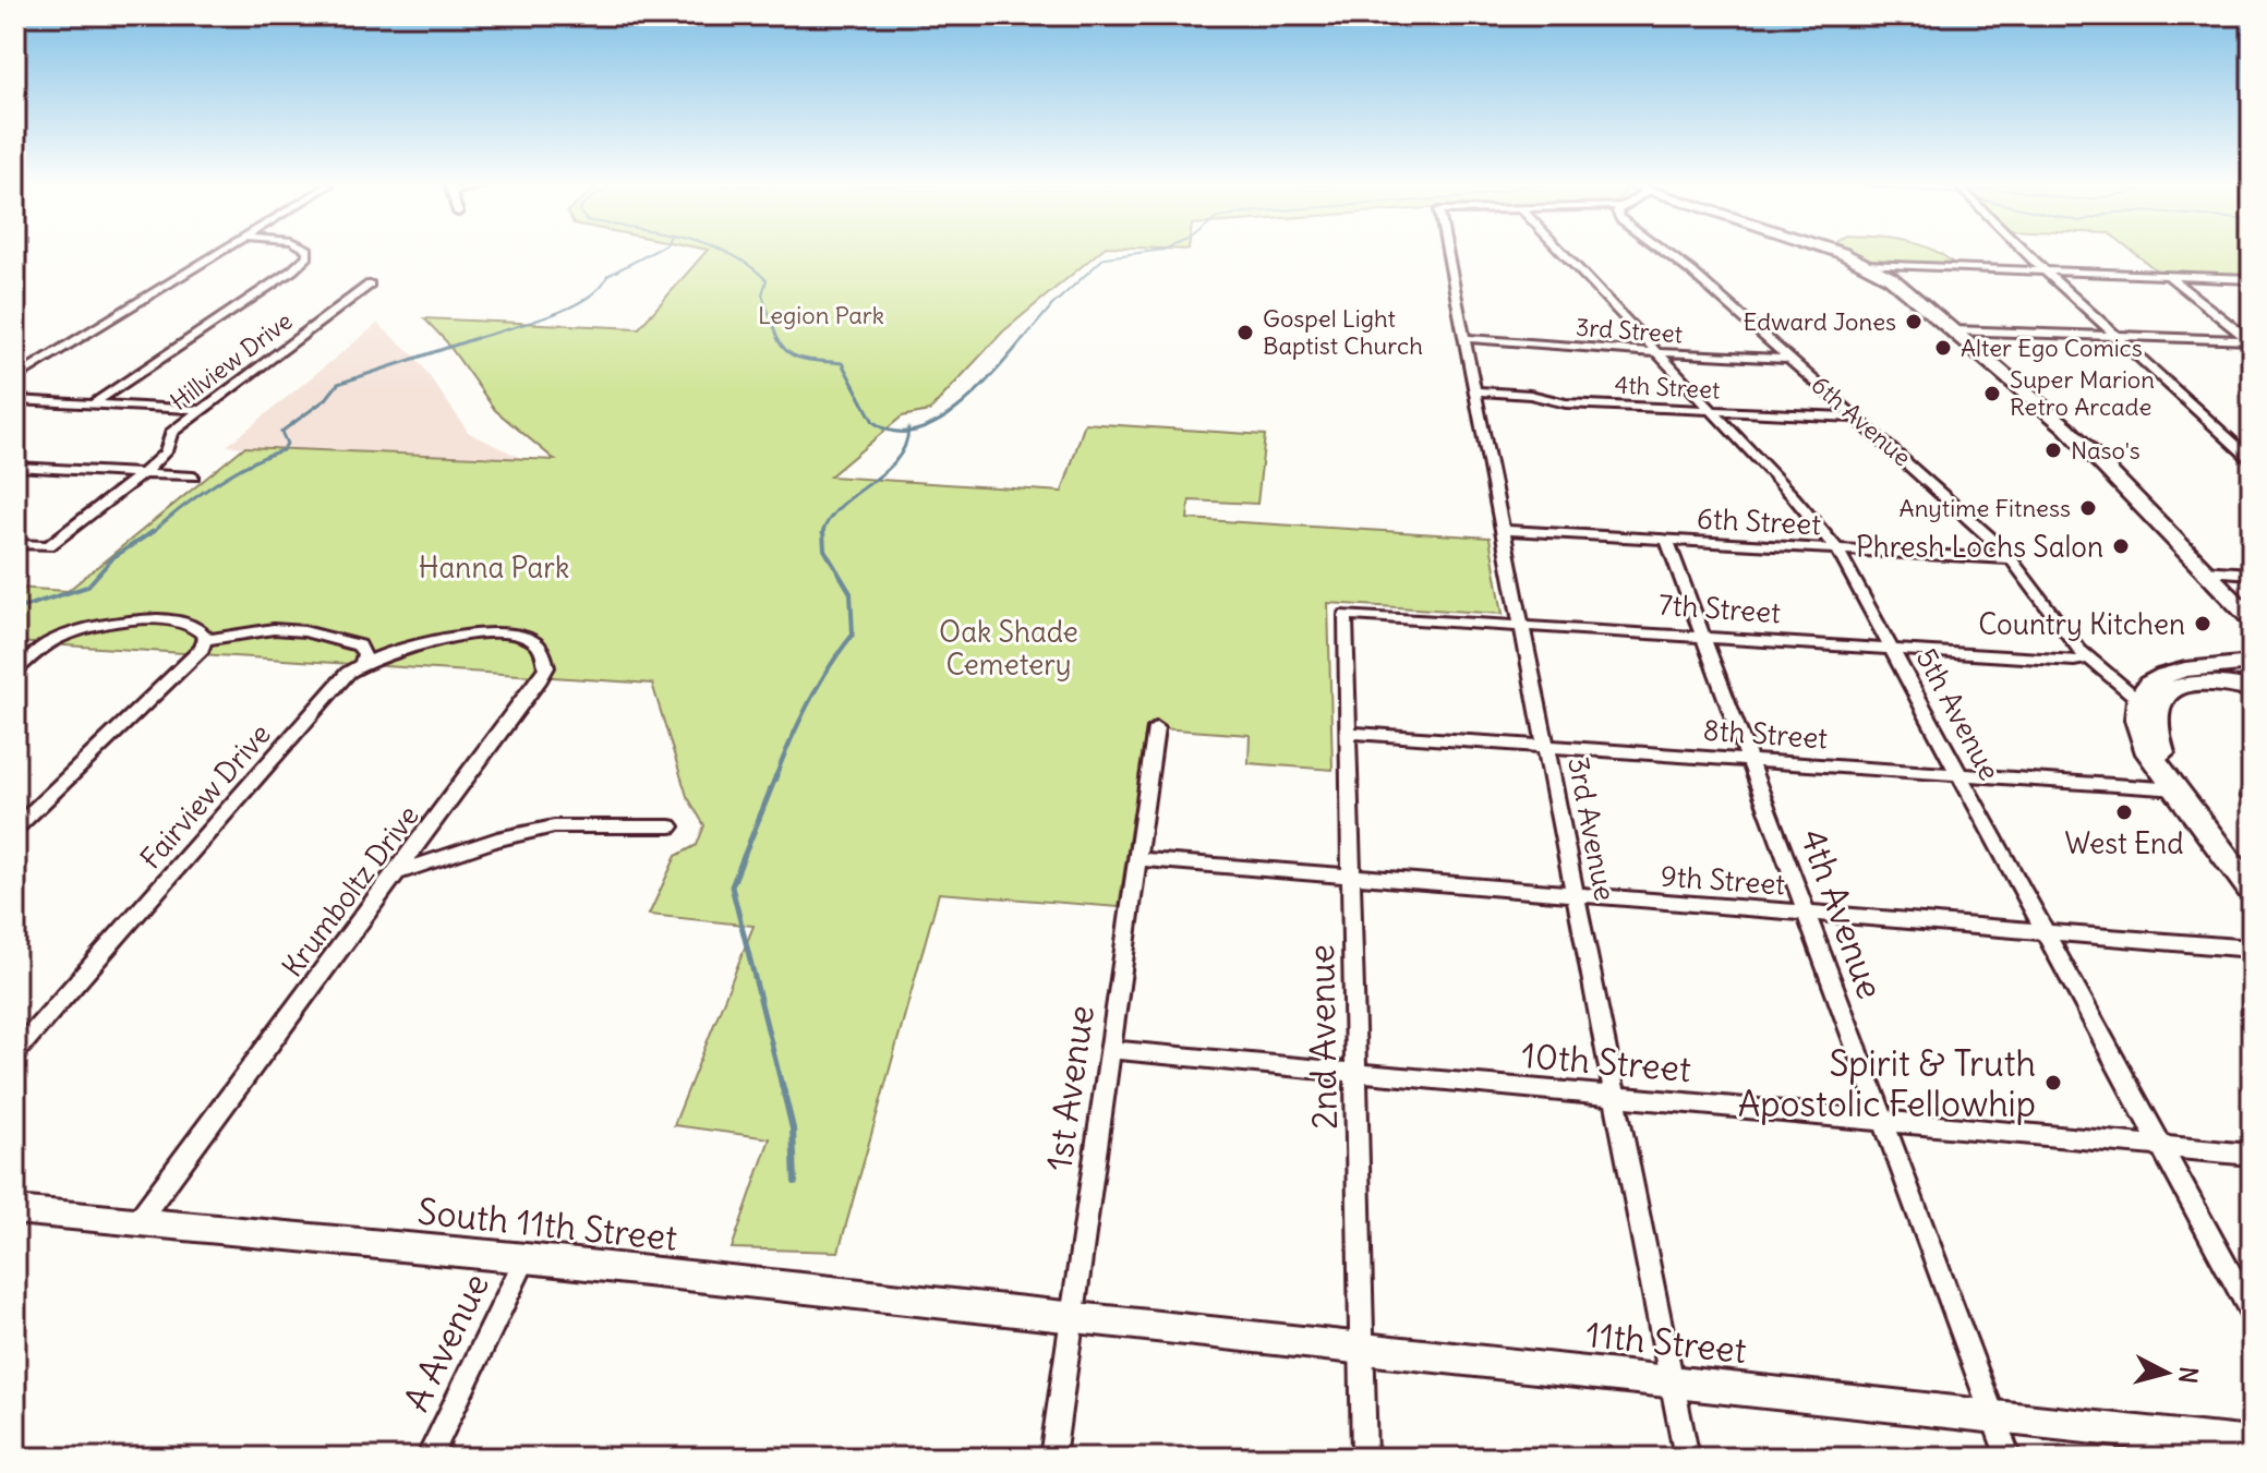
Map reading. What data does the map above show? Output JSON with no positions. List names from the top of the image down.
{
  "streets": {
    "street": [
      "3rd Street",
      "Hillview Drive",
      "4th Street",
      "6th Avenue",
      "6th Street",
      "7th Street",
      "5th Avenue",
      "8th Street",
      "Fairview Drive",
      "3rd Avenue",
      "9th Street",
      "Krumboltz Drive",
      "4th Avenue",
      "2nd Avenue",
      "10th Street",
      "1st Avenue",
      "South 11th Street",
      "A Avenue",
      "11th Street"
    ]
  },
  "crossings": [
    ["3rd Street", "6th Avenue"],
    ["3rd Street", "5th Avenue"],
    ["3rd Street", "3rd Avenue"],
    ["4th Street", "6th Avenue"],
    ["4th Street", "5th Avenue"],
    ["4th Street", "3rd Avenue"],
    ["6th Avenue", "6th Street"],
    ["6th Avenue", "7th Street"],
    ["6th Street", "5th Avenue"],
    ["6th Street", "3rd Avenue"],
    ["6th Street", "4th Avenue"],
    ["7th Street", "5th Avenue"],
    ["7th Street", "3rd Avenue"],
    ["7th Street", "4th Avenue"],
    ["7th Street", "2nd Avenue"],
    ["5th Avenue", "8th Street"],
    ["5th Avenue", "9th Street"],
    ["5th Avenue", "10th Street"],
    ["8th Street", "3rd Avenue"],
    ["8th Street", "4th Avenue"],
    ["8th Street", "2nd Avenue"],
    ["Fairview Drive", "Krumboltz Drive"],
    ["3rd Avenue", "9th Street"],
    ["3rd Avenue", "10th Street"],
    ["3rd Avenue", "11th Street"],
    ["9th Street", "4th Avenue"],
    ["9th Street", "2nd Avenue"],
    ["9th Street", "1st Avenue"],
    ["Krumboltz Drive", "South 11th Street"],
    ["4th Avenue", "10th Street"],
    ["4th Avenue", "11th Street"],
    ["2nd Avenue", "10th Street"],
    ["2nd Avenue", "11th Street"],
    ["10th Street", "1st Avenue"],
    ["1st Avenue", "South 11th Street"],
    ["1st Avenue", "11th Street"],
    ["South 11th Street", "A Avenue"],
    ["South 11th Street", "11th Street"]
  ],
  "parks": ["Legion Park", "Hanna Park", "Oak Shade Cemetery"],
  "places": [
    "Edward Jones",
    "Gospel Light Baptist Church",
    "Alter Ego Comics",
    "Super Marion Retro Arcade",
    "Naso's",
    "Anytime Fitness",
    "Phresh Lochs Salon",
    "Country Kitchen",
    "West End",
    "Spirit & Truth Apostolic Fellowhip"
  ],
  "north": "right"
}
